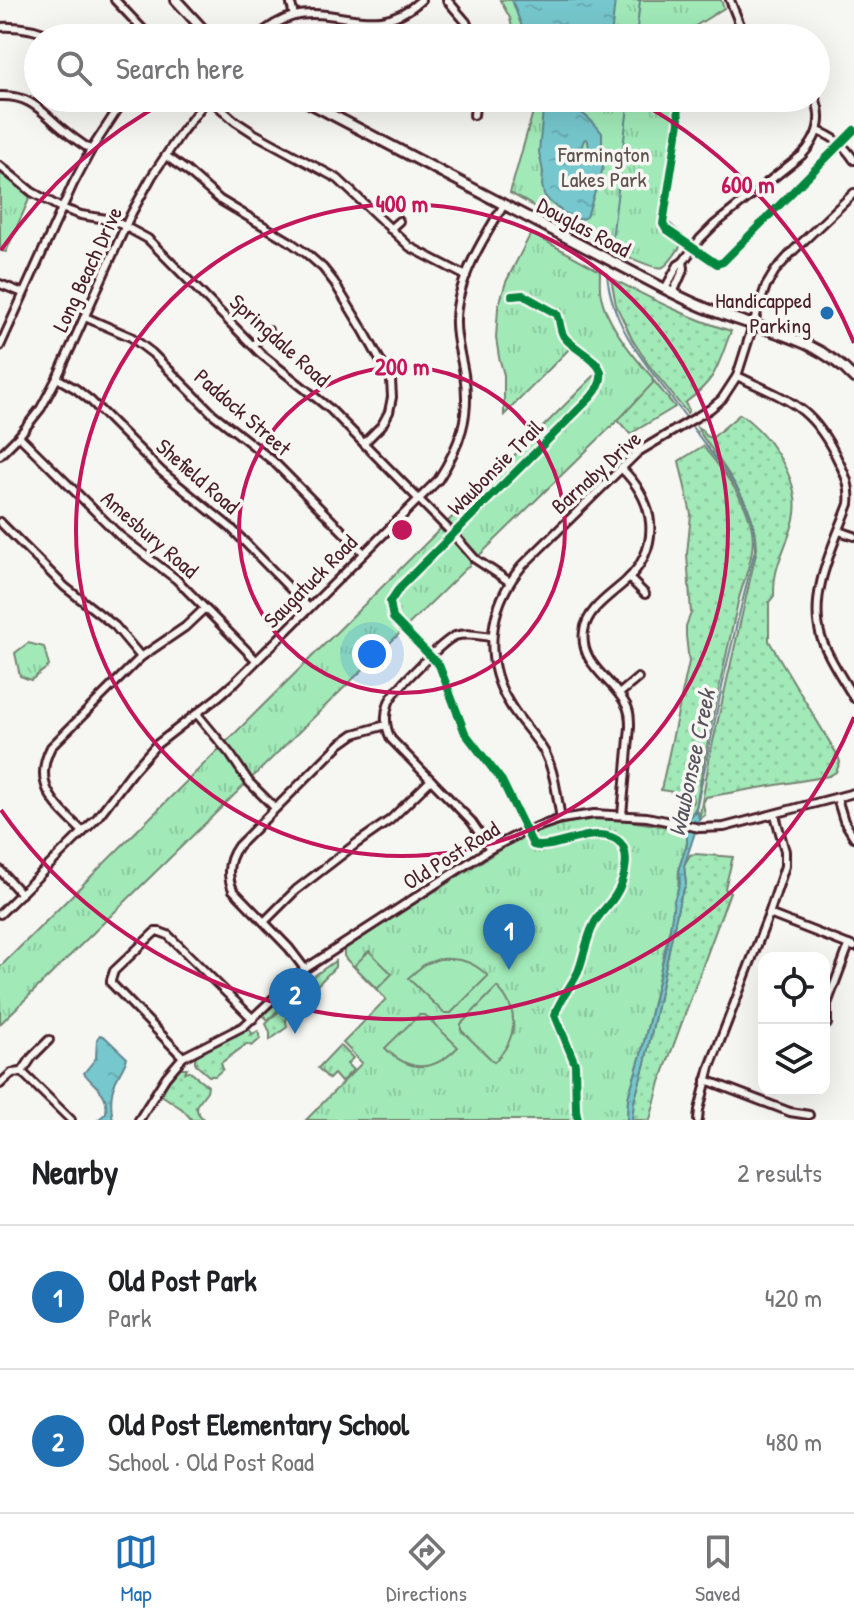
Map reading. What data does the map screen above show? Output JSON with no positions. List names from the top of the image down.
{
  "streets": {
    "street": [
      "Douglas Road",
      "Long Beach Drive",
      "Springdale Road",
      "Paddock Street",
      "Barnaby Drive",
      "Shefield Road",
      "Amesbury Road",
      "Saugatuck Road",
      "Old Post Road"
    ],
    "cycle path": ["Waubonsie Trail"]
  },
  "crossings": [
    ["Douglas Road", "Barnaby Drive"],
    ["Douglas Road", "Saugatuck Road"],
    ["Long Beach Drive", "Springdale Road"],
    ["Long Beach Drive", "Paddock Street"],
    ["Long Beach Drive", "Shefield Road"],
    ["Long Beach Drive", "Amesbury Road"],
    ["Springdale Road", "Barnaby Drive"],
    ["Springdale Road", "Saugatuck Road"],
    ["Paddock Street", "Saugatuck Road"],
    ["Barnaby Drive", "Old Post Road"],
    ["Shefield Road", "Saugatuck Road"],
    ["Amesbury Road", "Saugatuck Road"]
  ],
  "water": ["Waubonsee Creek"],
  "parks": ["Farmington Lakes Park"],
  "places": ["Handicapped Parking"],
  "page": {
    "search": "Search here",
    "pins": ["1", "2"],
    "heading": ["Nearby", "2 results"],
    "list": [
      {
        "mark": "1",
        "name": "Old Post Park",
        "note": "Park",
        "value": "420 m"
      },
      {
        "mark": "2",
        "name": "Old Post Elementary School",
        "note": "School · Old Post Road",
        "value": "480 m"
      }
    ],
    "nav": ["Map", "Directions", "Saved"]
  },
  "rings": ["600 m", "400 m", "200 m"]
}
